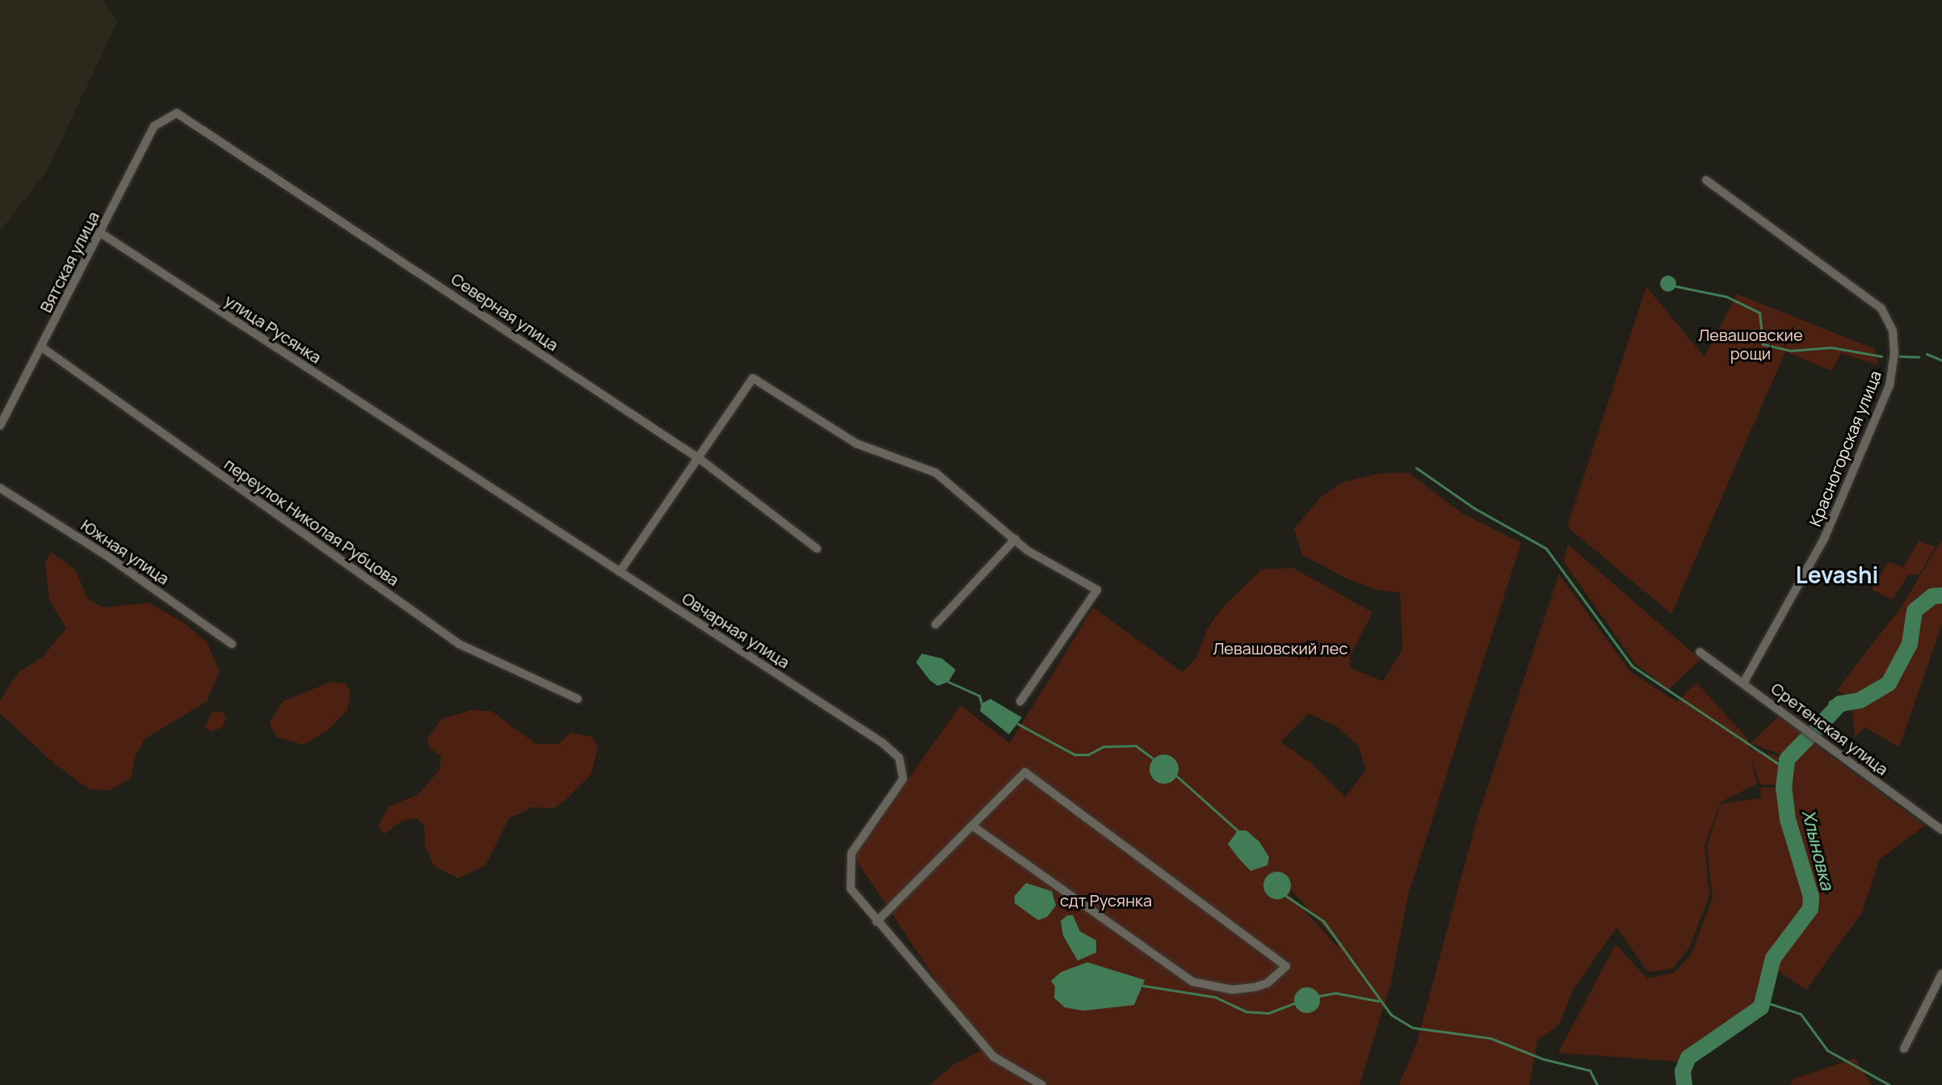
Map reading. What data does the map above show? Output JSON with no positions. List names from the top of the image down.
{
  "streets": {
    "street": [
      "Вятская улица",
      "Северная улица",
      "улица Русянка",
      "Красногорская улица",
      "переулок Николая Рубцова",
      "Южная улица",
      "Овчарная улица",
      "Сретенская улица"
    ]
  },
  "crossings": [
    ["Вятская улица", "Северная улица"],
    ["Вятская улица", "улица Русянка"],
    ["Вятская улица", "переулок Николая Рубцова"],
    ["улица Русянка", "Овчарная улица"],
    ["Красногорская улица", "Сретенская улица"]
  ],
  "districts": ["Levashi"],
  "water": ["Хлыновка"],
  "parks": ["Левашовские рощи", "Левашовский лес", "сдт Русянка"]
}
